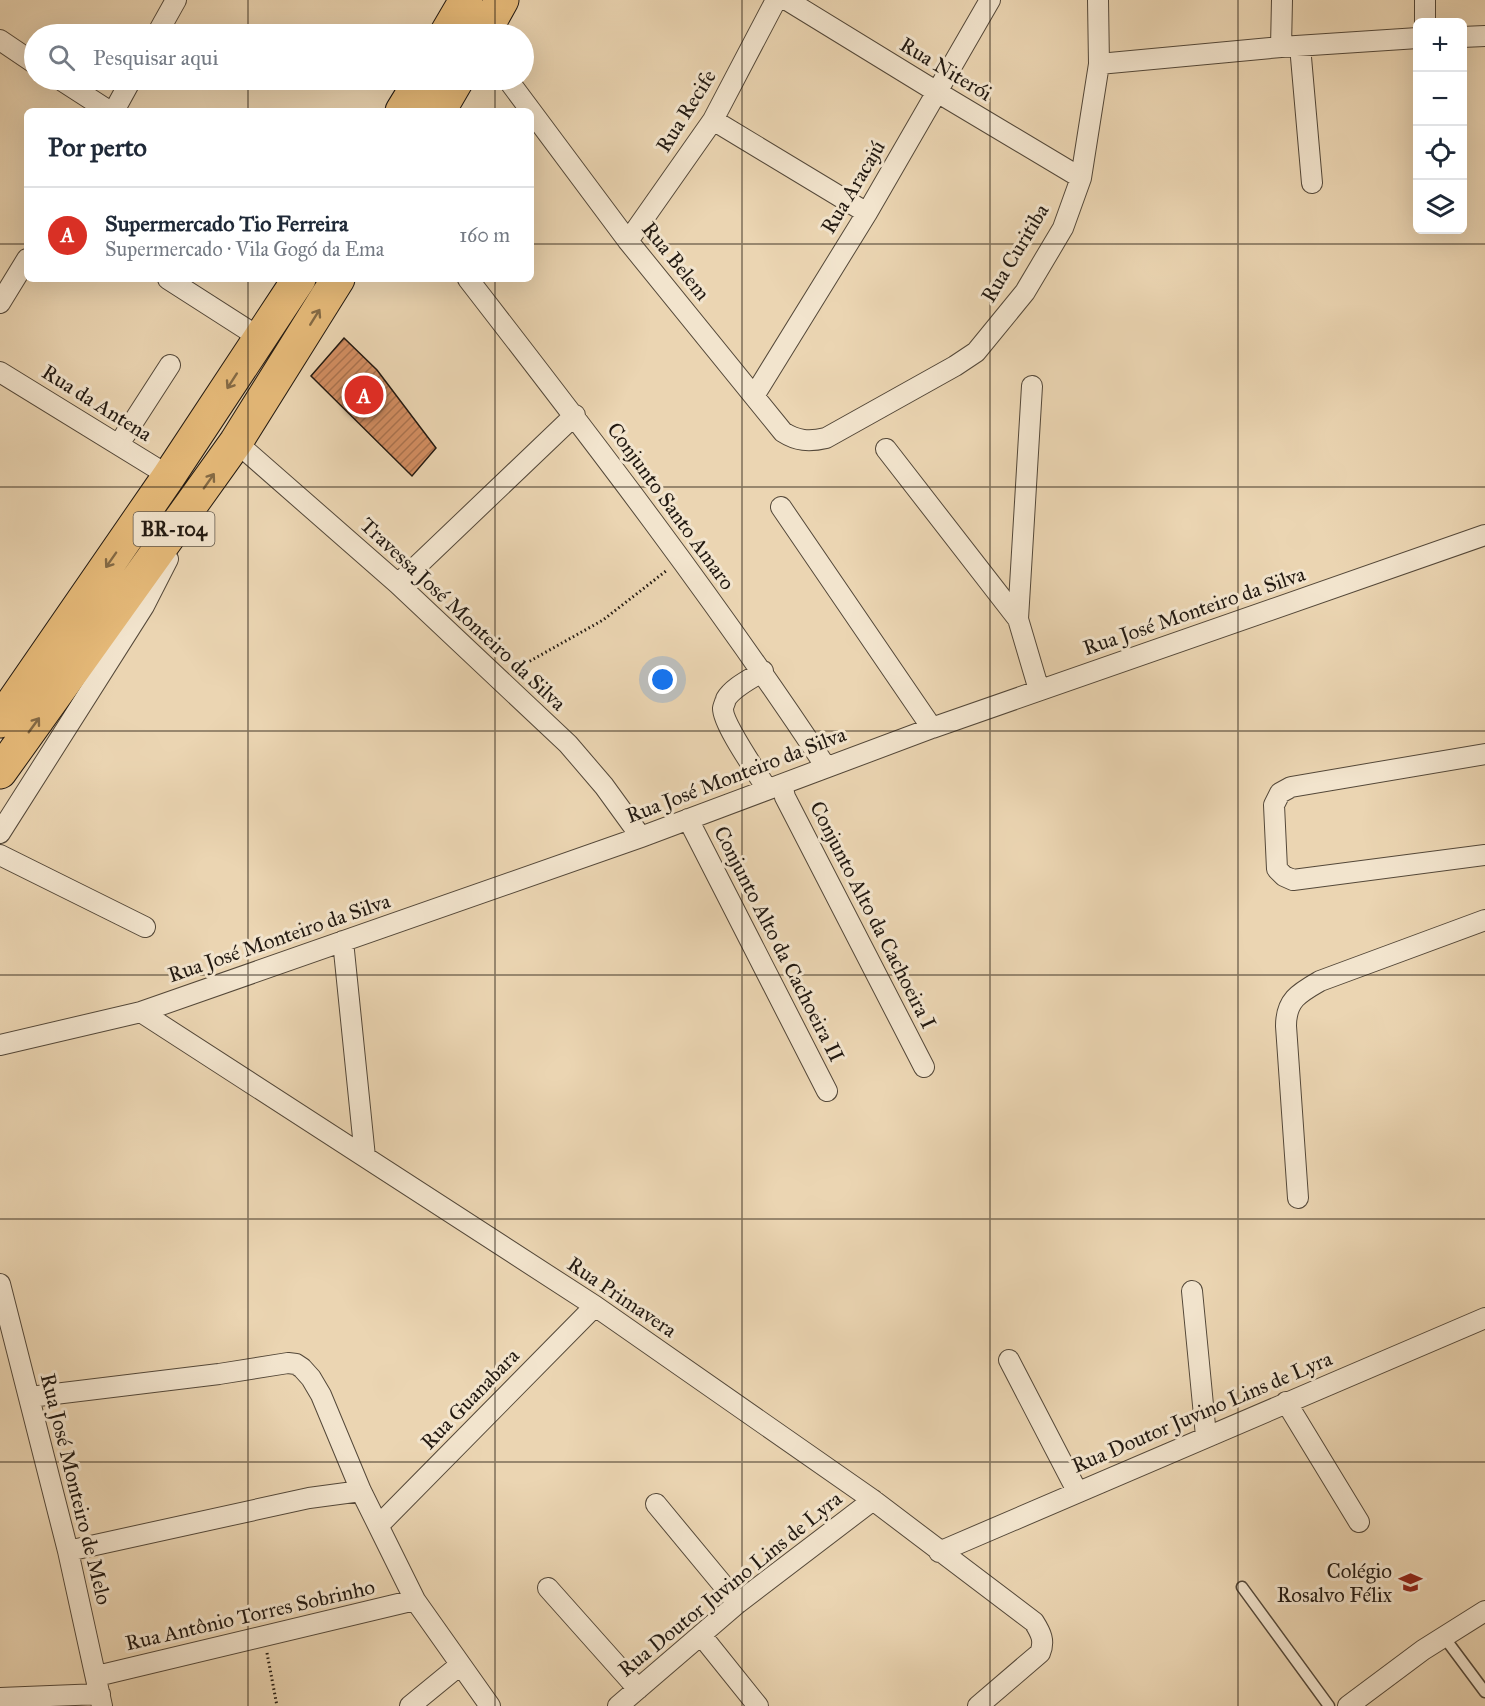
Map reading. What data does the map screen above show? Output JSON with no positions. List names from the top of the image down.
{
  "streets": {
    "highway": ["BR-104"],
    "street": [
      "Rua Niterói",
      "Rua Recife",
      "Rua Aracajú",
      "Rua Curitiba",
      "Rua Belem",
      "Rua da Antena",
      "Conjunto Santo Amaro",
      "Rua José Monteiro da Silva",
      "Travessa José Monteiro da Silva",
      "Conjunto Alto da Cachoeira I",
      "Conjunto Alto da Cachoeira II",
      "Rua Primavera",
      "Rua Guanabara",
      "Rua Doutor Juvino Lins de Lyra",
      "Rua José Monteiro de Melo",
      "Rua Antônio Torres Sobrinho"
    ]
  },
  "crossings": [
    ["Rua Niterói", "Rua Aracajú"],
    ["Rua Niterói", "Rua Curitiba"],
    ["Rua Recife", "Rua Belem"],
    ["Rua Aracajú", "Rua Belem"],
    ["Rua Curitiba", "Rua Belem"],
    ["Rua da Antena", "BR-104"],
    ["Conjunto Santo Amaro", "Rua José Monteiro da Silva"],
    ["Conjunto Santo Amaro", "Conjunto Alto da Cachoeira I"],
    ["BR-104", "Travessa José Monteiro da Silva"],
    ["Rua José Monteiro da Silva", "Travessa José Monteiro da Silva"],
    ["Rua José Monteiro da Silva", "Conjunto Alto da Cachoeira I"],
    ["Rua José Monteiro da Silva", "Conjunto Alto da Cachoeira II"],
    ["Rua José Monteiro da Silva", "Rua Primavera"],
    ["Rua Primavera", "Rua Guanabara"],
    ["Rua Primavera", "Rua Doutor Juvino Lins de Lyra"],
    ["Rua José Monteiro de Melo", "Rua Antônio Torres Sobrinho"]
  ],
  "places": {
    "school or university": ["Colégio Rosalvo Félix"]
  },
  "page": {
    "map_buttons": ["+", "−"],
    "search": "Pesquisar aqui",
    "heading": "Por perto",
    "list": [
      {
        "mark": "A",
        "name": "Supermercado Tio Ferreira",
        "note": "Supermercado · Vila Gogó da Ema",
        "value": "160 m"
      }
    ],
    "pins": "A"
  }
}
